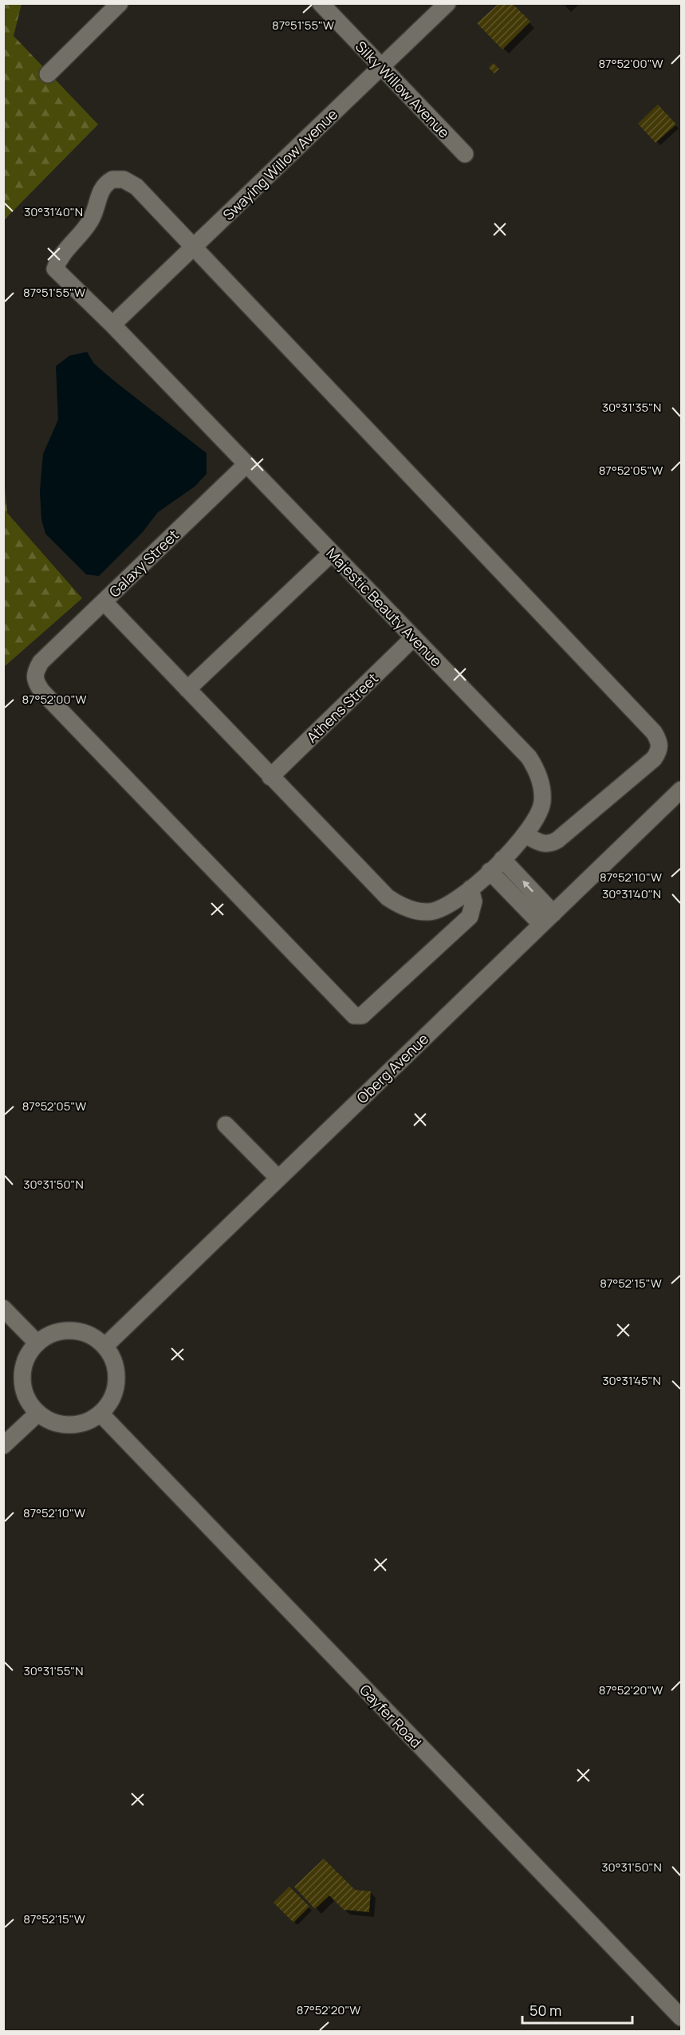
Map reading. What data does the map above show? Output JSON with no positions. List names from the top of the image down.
{
  "streets": {
    "street": [
      "Silky Willow Avenue",
      "Swaying Willow Avenue",
      "Galaxy Street",
      "Majestic Beauty Avenue",
      "Athens Street",
      "Oberg Avenue",
      "Gayfer Road"
    ]
  },
  "crossings": [
    ["Silky Willow Avenue", "Swaying Willow Avenue"],
    ["Swaying Willow Avenue", "Majestic Beauty Avenue"],
    ["Galaxy Street", "Majestic Beauty Avenue"],
    ["Majestic Beauty Avenue", "Athens Street"],
    ["Oberg Avenue", "Gayfer Road"]
  ],
  "scale_bar": "50 m",
  "coordinates": [
    "87°51'55\"W",
    "87°52'00\"W",
    "30°31'40\"N",
    "30°31'35\"N",
    "87°52'05\"W",
    "87°52'10\"W",
    "30°31'50\"N",
    "87°52'15\"W",
    "30°31'45\"N",
    "30°31'55\"N",
    "87°52'20\"W"
  ]
}
